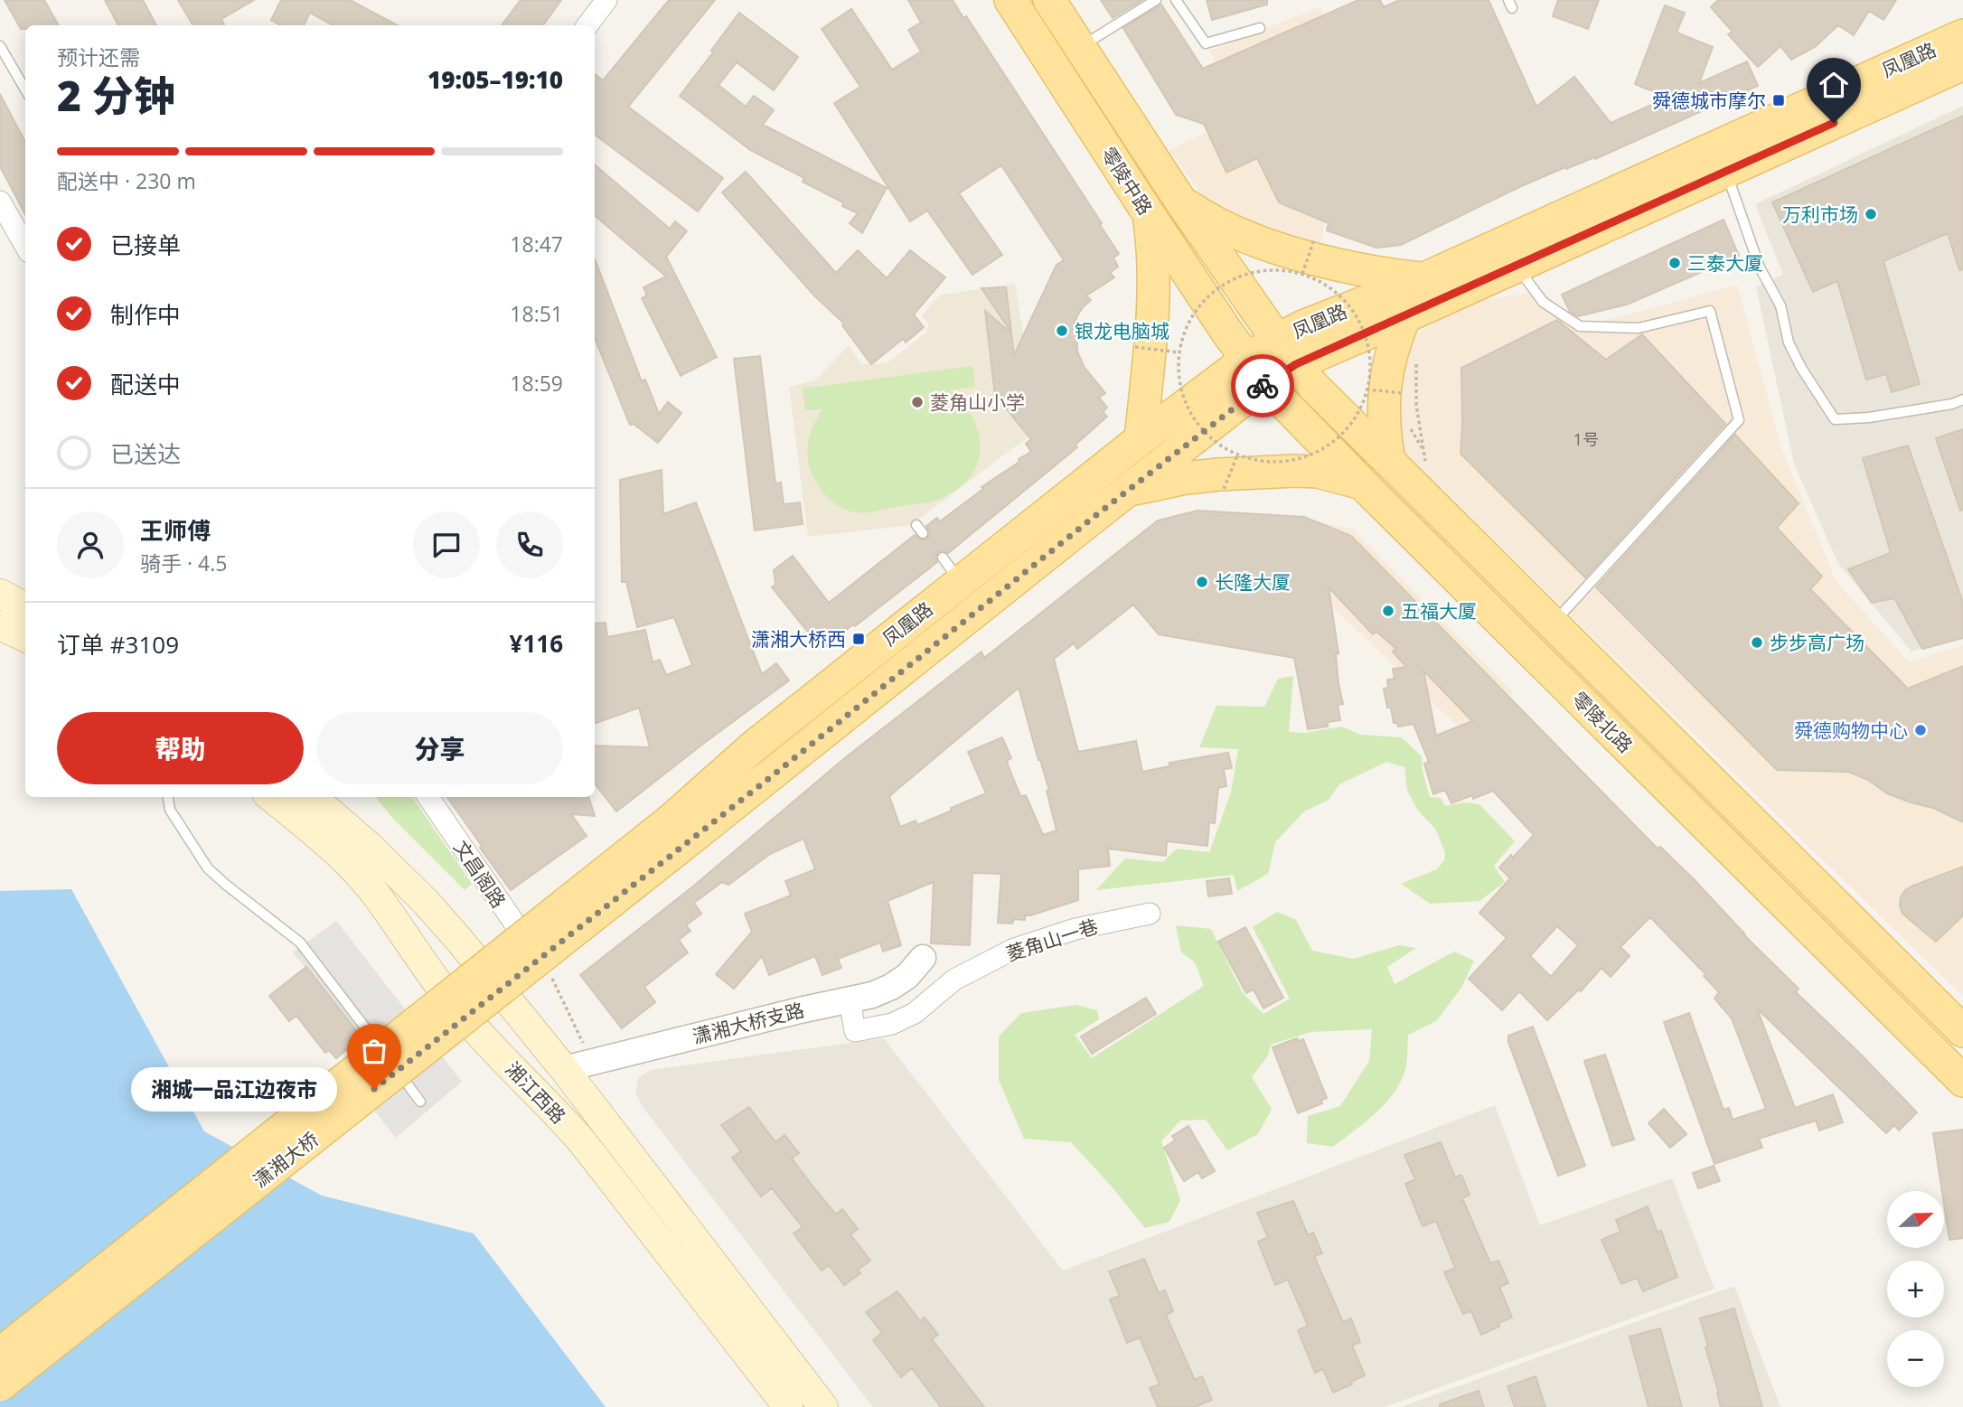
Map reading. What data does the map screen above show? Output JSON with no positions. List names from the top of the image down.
{
  "streets": {
    "main road": [
      "凤凰路",
      "零陵中路",
      "零陵北路",
      "湘江西路",
      "潇湘大桥"
    ],
    "street": ["文昌阁路", "菱角山一巷", "潇湘大桥支路"]
  },
  "crossings": [
    ["凤凰路", "零陵中路"],
    ["凤凰路", "零陵北路"],
    ["凤凰路", "潇湘大桥"],
    ["零陵中路", "零陵北路"],
    ["菱角山一巷", "潇湘大桥支路"],
    ["潇湘大桥支路", "湘江西路"]
  ],
  "places": {
    "transit": ["舜德城市摩尔", "潇湘大桥西"],
    "other": [
      "万利市场",
      "三泰大厦",
      "银龙电脑城",
      "菱角山小学",
      "长隆大厦",
      "五福大厦",
      "步步高广场",
      "舜德购物中心",
      "湘城一品江边夜市"
    ]
  },
  "house_numbers": ["1号"],
  "north": "right",
  "page": {
    "heading": ["2 分钟", "预计还需", "19:05–19:10"],
    "panel": [
      "王师傅",
      "骑手 · 4.5",
      "订单 #3109",
      "¥116"
    ],
    "bar": "配送中 · 230 m",
    "list": [
      ["已接单", "18:47"],
      ["制作中", "18:51"],
      ["配送中", "18:59"],
      "已送达"
    ],
    "buttons": ["帮助", "分享"],
    "bubble": "湘城一品江边夜市",
    "map_buttons": ["+", "−"]
  }
}
